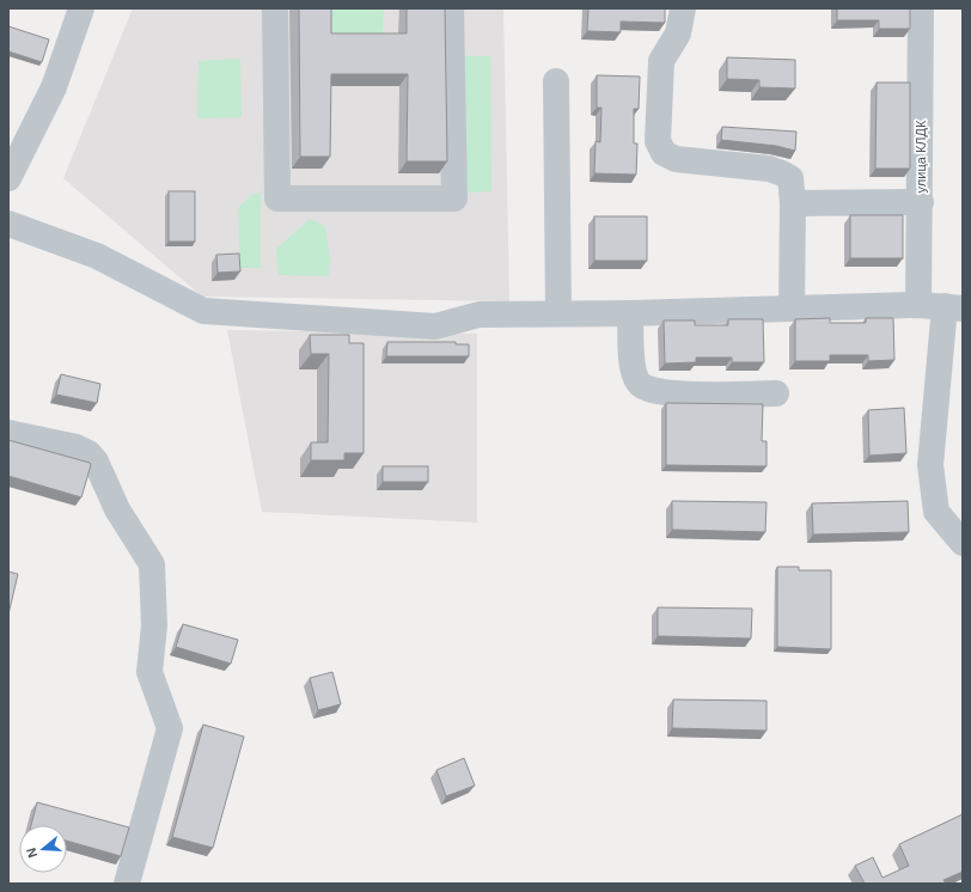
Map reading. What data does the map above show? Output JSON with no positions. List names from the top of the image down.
{
  "streets": {
    "street": ["улица КЛДК"]
  },
  "north": "left"
}
